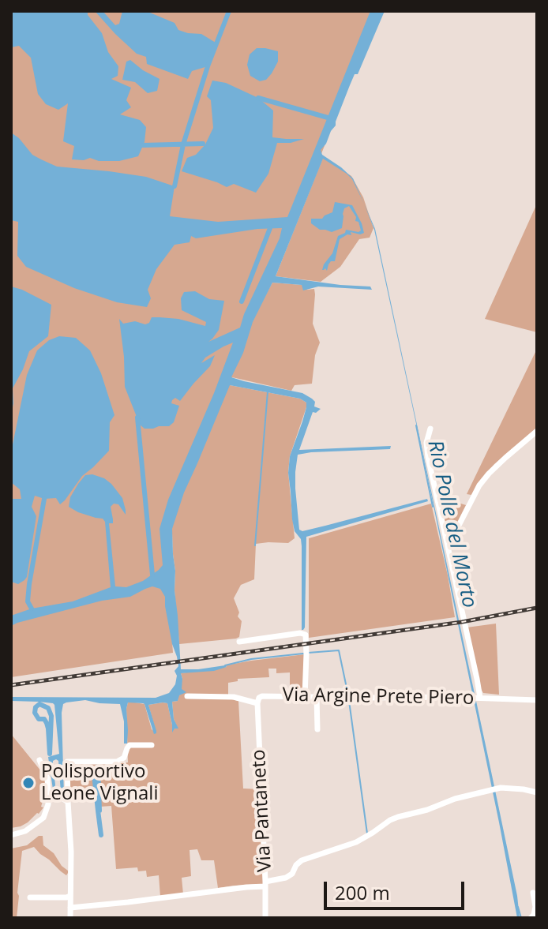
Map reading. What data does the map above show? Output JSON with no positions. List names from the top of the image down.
{
  "streets": {
    "street": ["Via Argine Prete Piero", "Via Pantaneto"]
  },
  "crossings": [
    ["Via Argine Prete Piero", "Via Pantaneto"]
  ],
  "water": ["Rio Polle del Morto"],
  "places": ["Polisportivo Leone Vignali"],
  "scale_bar": "200 m"
}
